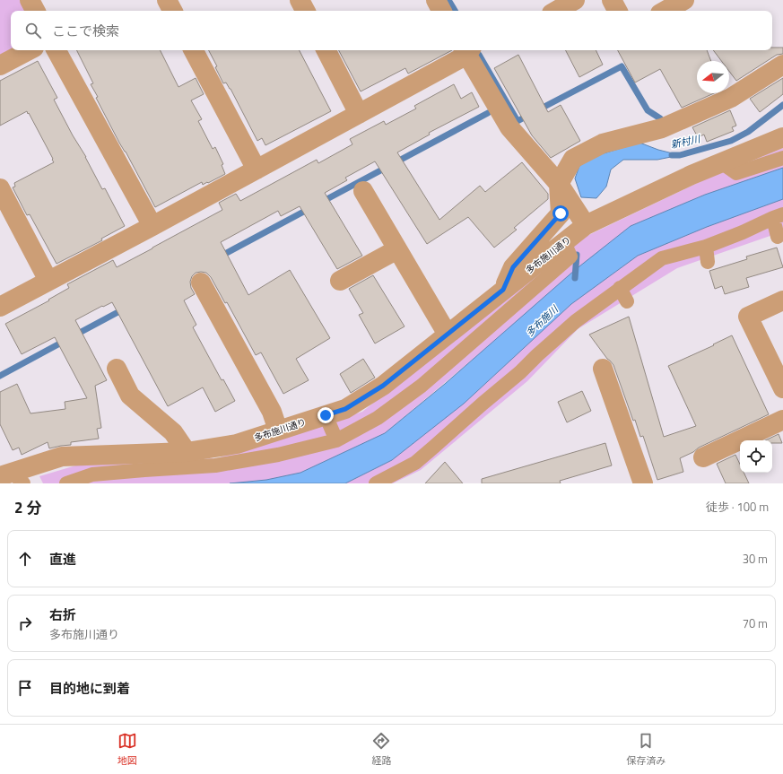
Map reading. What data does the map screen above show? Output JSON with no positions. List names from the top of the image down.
{
  "streets": {
    "street": ["多布施川通り"]
  },
  "water": ["新村川", "多布施川"],
  "north": "left",
  "page": {
    "search": "ここで検索",
    "heading": ["2 分", "徒歩 · 100 m"],
    "list": [
      ["直進", "30 m"],
      ["右折", "多布施川通り", "70 m"],
      "目的地に到着"
    ],
    "nav": ["地図", "経路", "保存済み"]
  }
}
